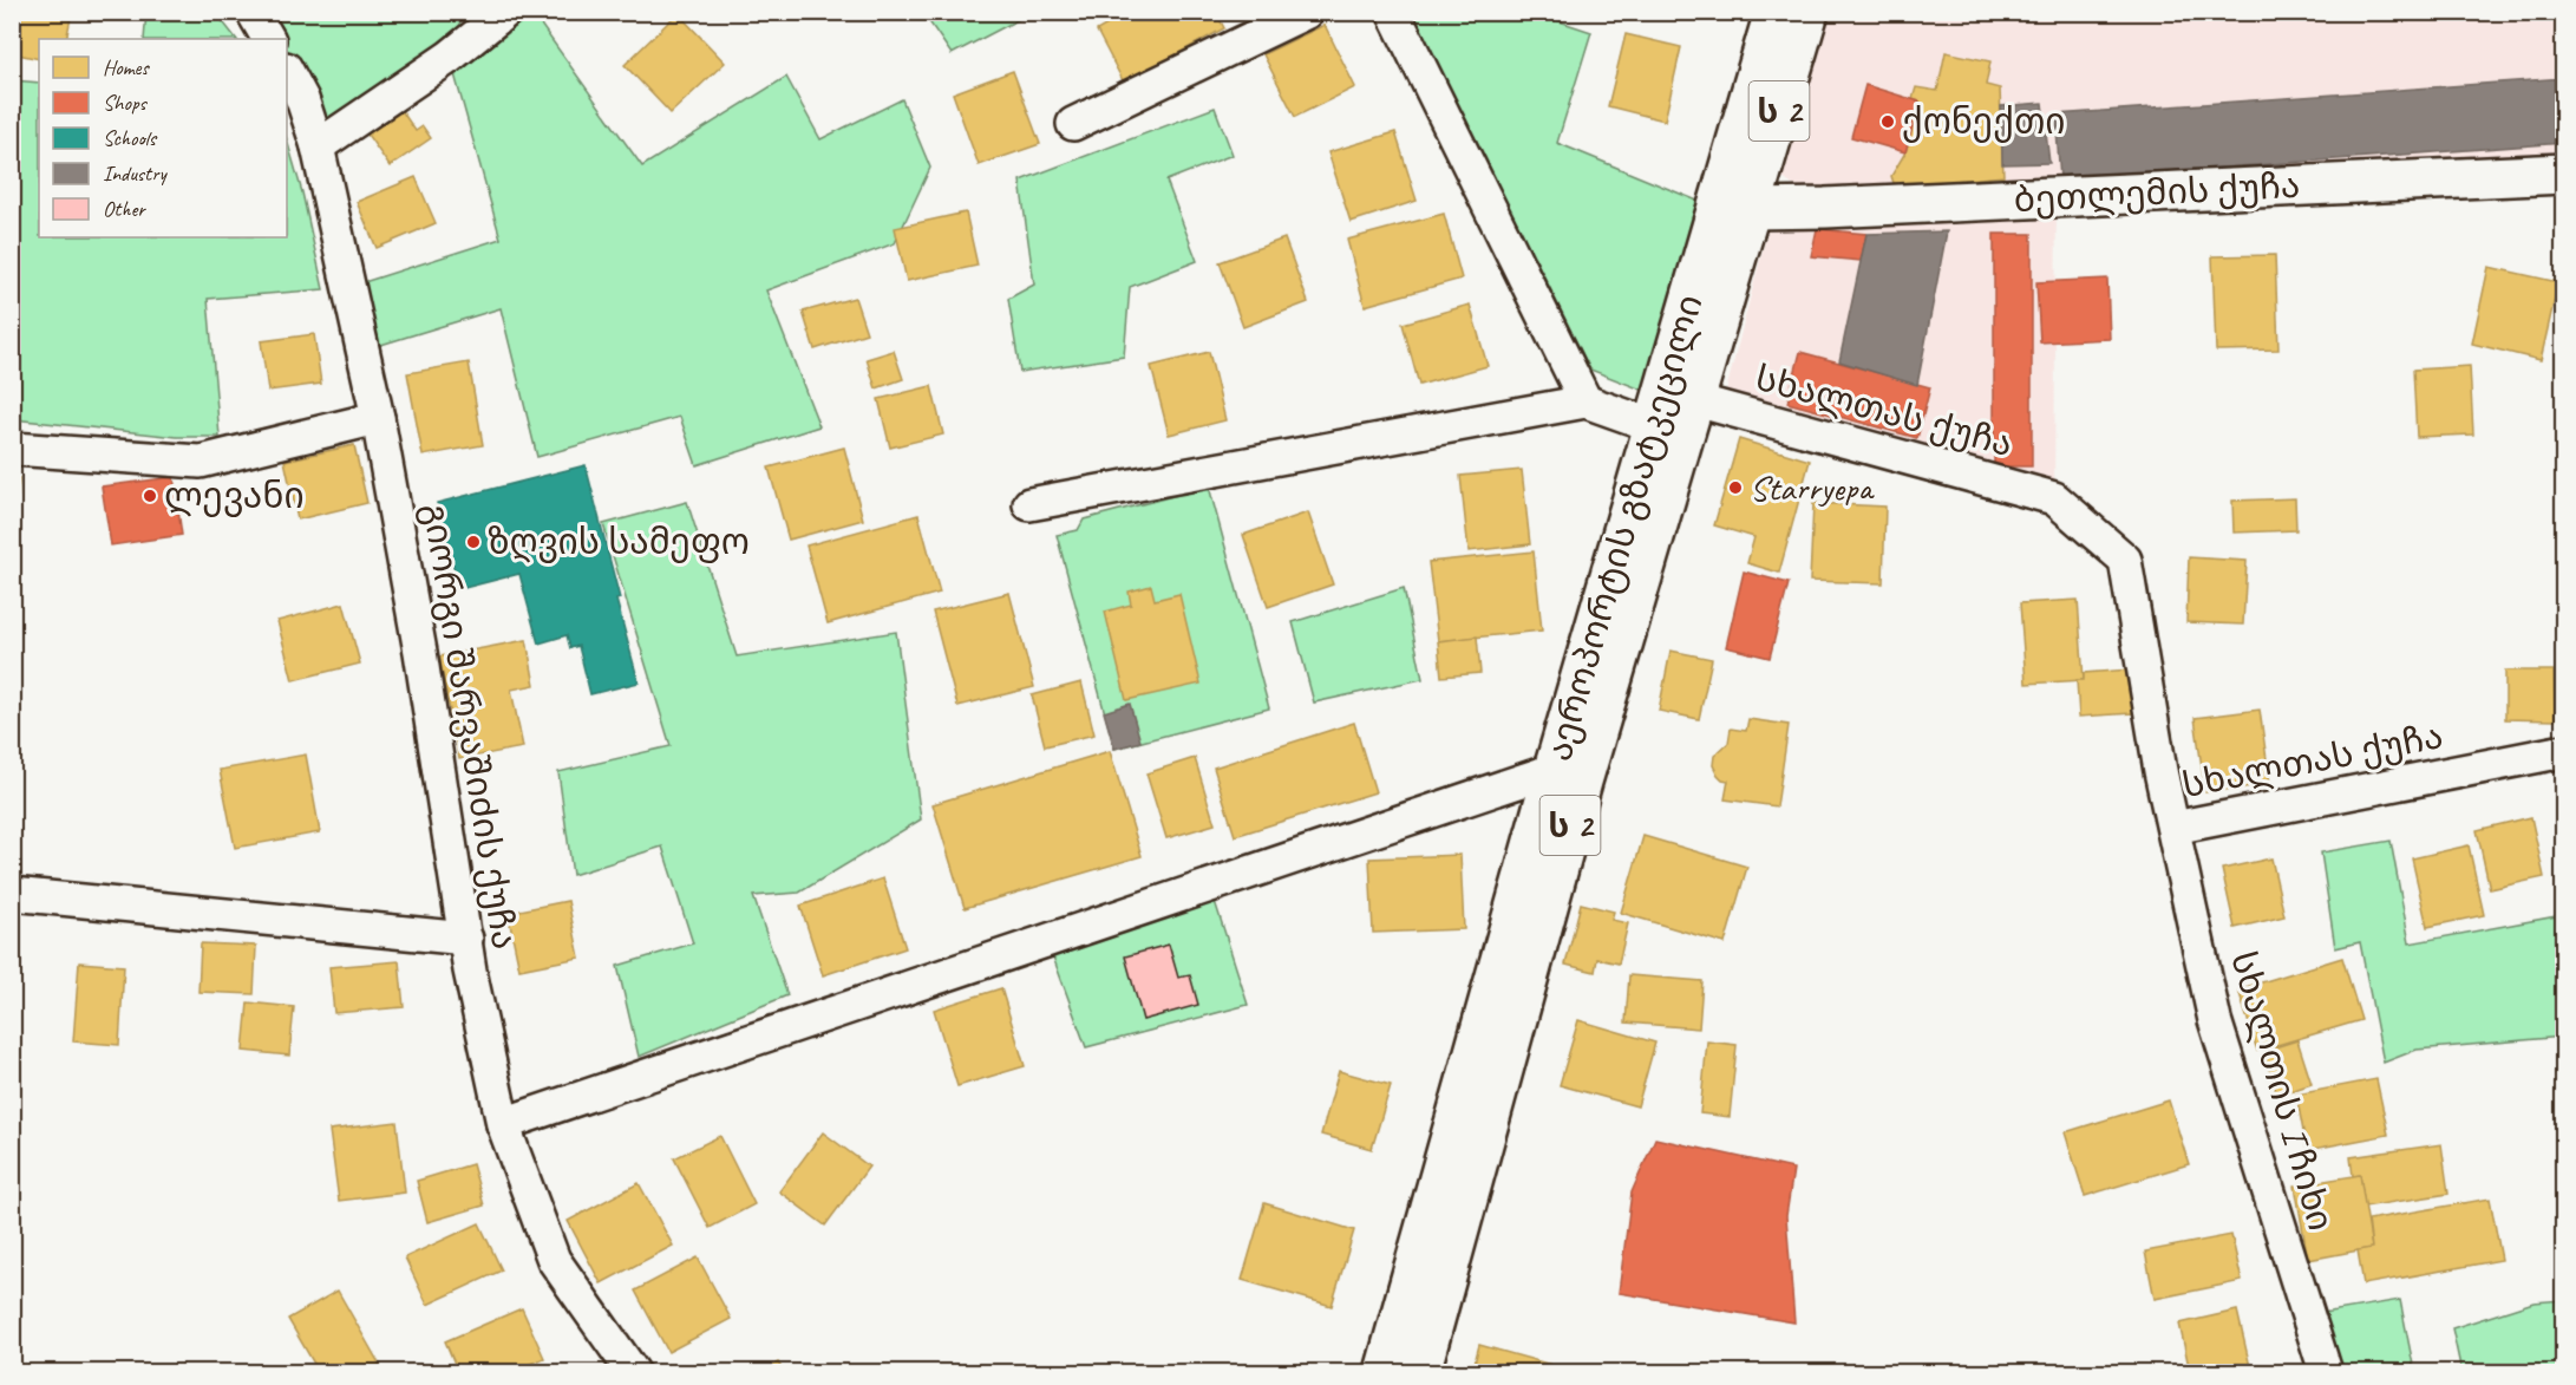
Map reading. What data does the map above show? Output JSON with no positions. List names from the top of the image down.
{
  "streets": {
    "main road": ["ს 2", "ბეთლემის ქუჩა", "აეროპორტის გზატკეცილი"],
    "street": ["სხალთას ქუჩა", "გიორგი შარვაშიძის ქუჩა", "სხალთის I ჩიხი"]
  },
  "crossings": [
    ["ბეთლემის ქუჩა", "აეროპორტის გზატკეცილი"],
    ["სხალთას ქუჩა", "აეროპორტის გზატკეცილი"],
    ["სხალთას ქუჩა", "სხალთის I ჩიხი"]
  ],
  "places": [
    "ქონექთი",
    "Starryepa",
    "ლევანი",
    "ზღვის სამეფო"
  ],
  "legend": [
    "Homes",
    "Shops",
    "Schools",
    "Industry",
    "Other"
  ]
}
